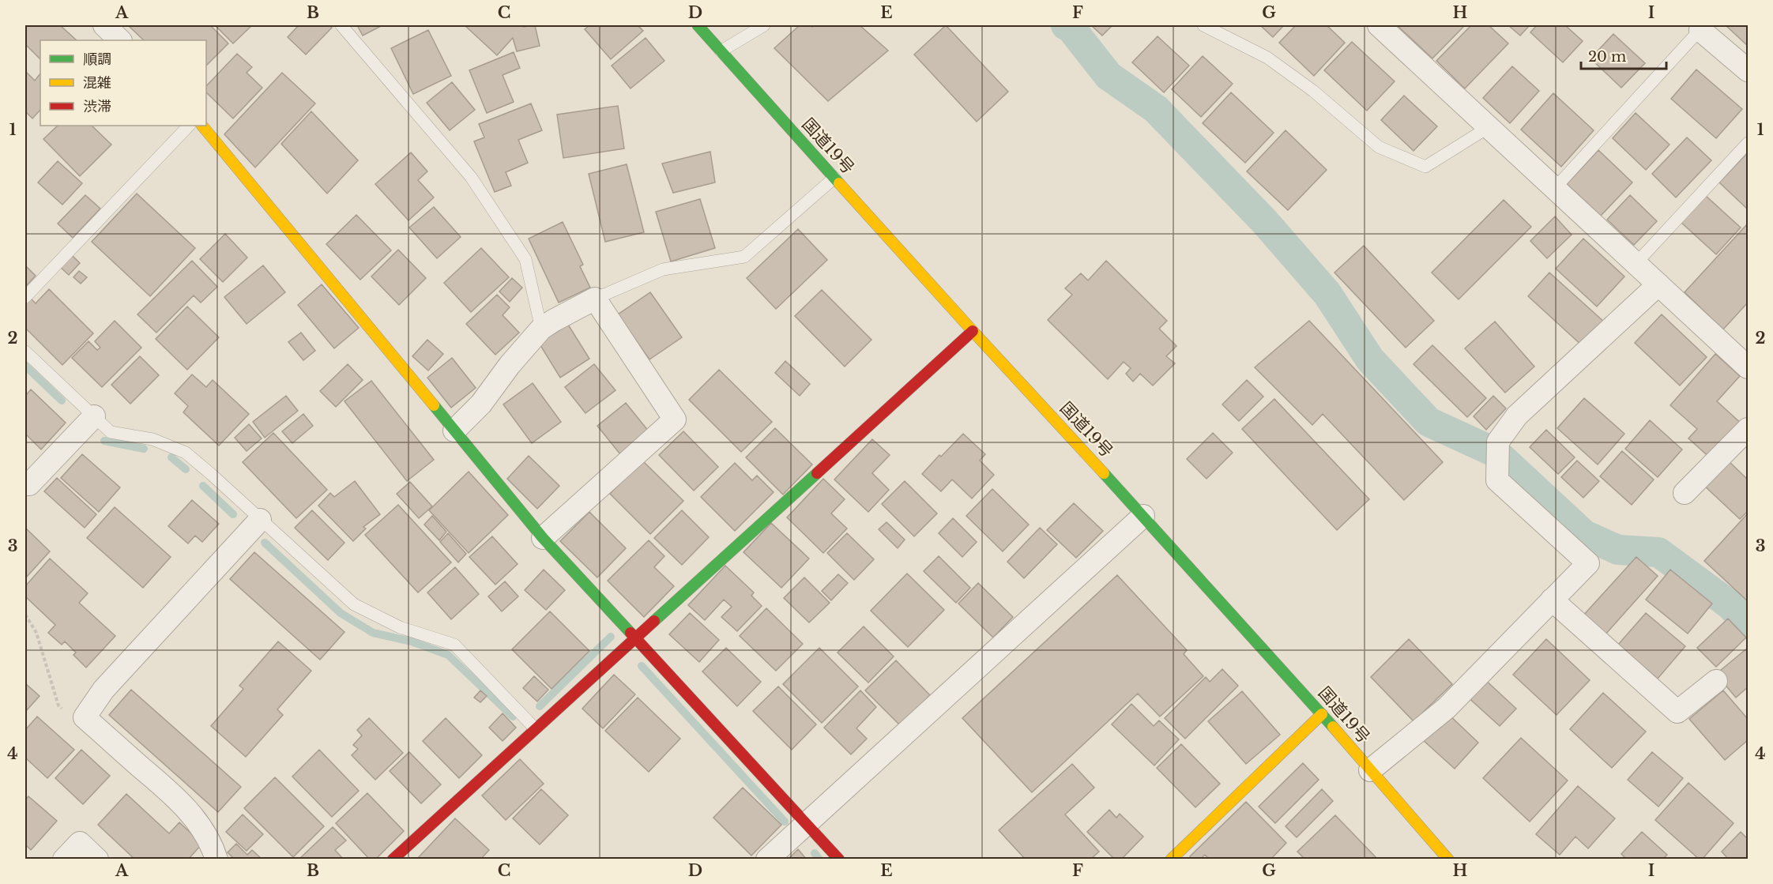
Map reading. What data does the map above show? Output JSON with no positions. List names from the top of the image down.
{
  "streets": {
    "main road": ["国道19号"]
  },
  "legend": ["順調", "混雑", "渋滞"],
  "scale_bar": "20 m",
  "grid": {
    "columns": [
      "A",
      "B",
      "C",
      "D",
      "E",
      "F",
      "G",
      "H",
      "I"
    ],
    "rows": [
      "1",
      "2",
      "3",
      "4"
    ]
  }
}
